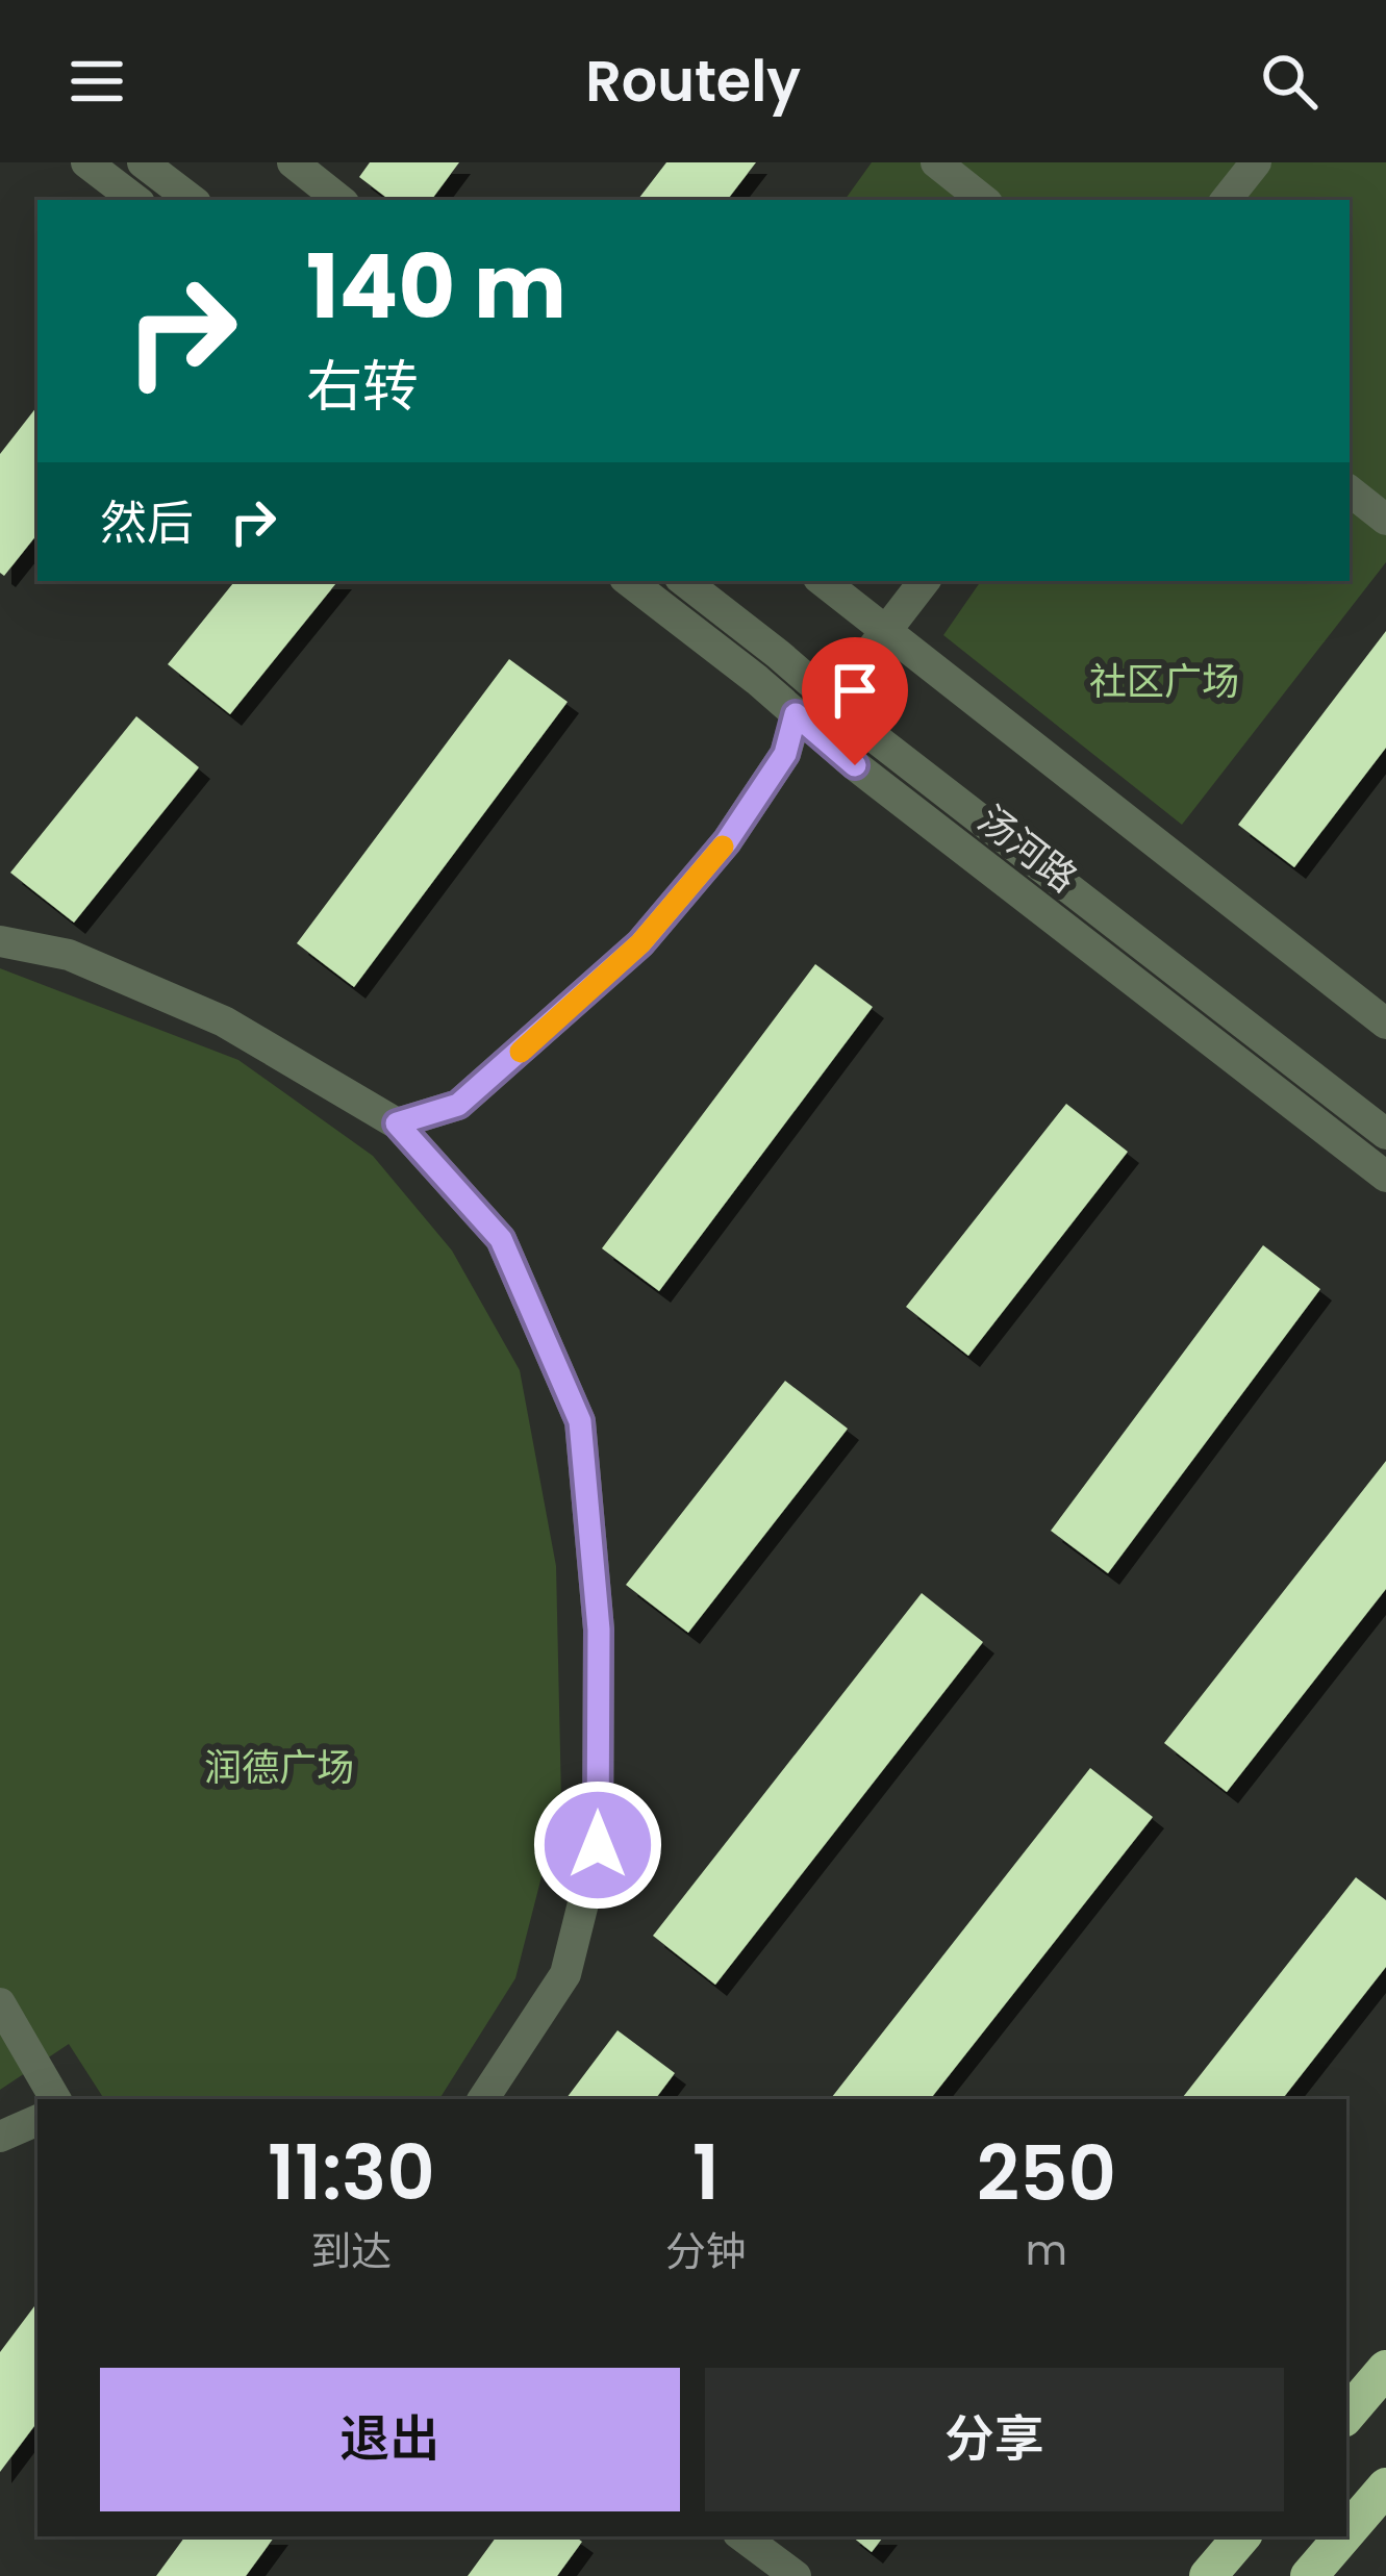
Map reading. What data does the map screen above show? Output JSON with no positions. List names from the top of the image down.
{
  "streets": {
    "street": ["汤河路"]
  },
  "parks": ["社区广场", "润德广场"],
  "page": {
    "header": "Routely",
    "turn": ["140 m", "右转"],
    "then": "然后",
    "eta": [
      "11:30",
      "到达",
      "1",
      "分钟",
      "250",
      "m"
    ],
    "buttons": ["退出", "分享"]
  }
}
